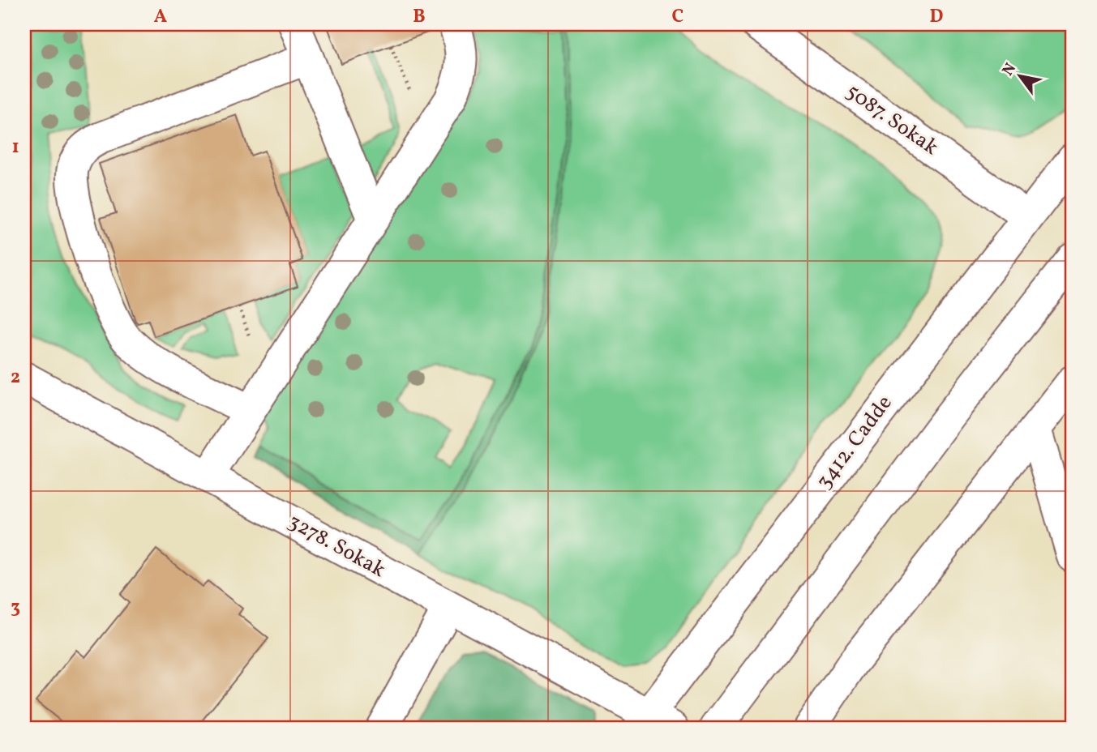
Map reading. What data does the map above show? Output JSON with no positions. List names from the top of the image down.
{
  "streets": {
    "street": ["5087. Sokak", "3412. Cadde", "3278. Sokak"]
  },
  "crossings": [
    ["5087. Sokak", "3412. Cadde"],
    ["3412. Cadde", "3278. Sokak"]
  ],
  "north": "top left",
  "grid": {
    "columns": [
      "A",
      "B",
      "C",
      "D"
    ],
    "rows": ["1", "2", "3"]
  }
}
